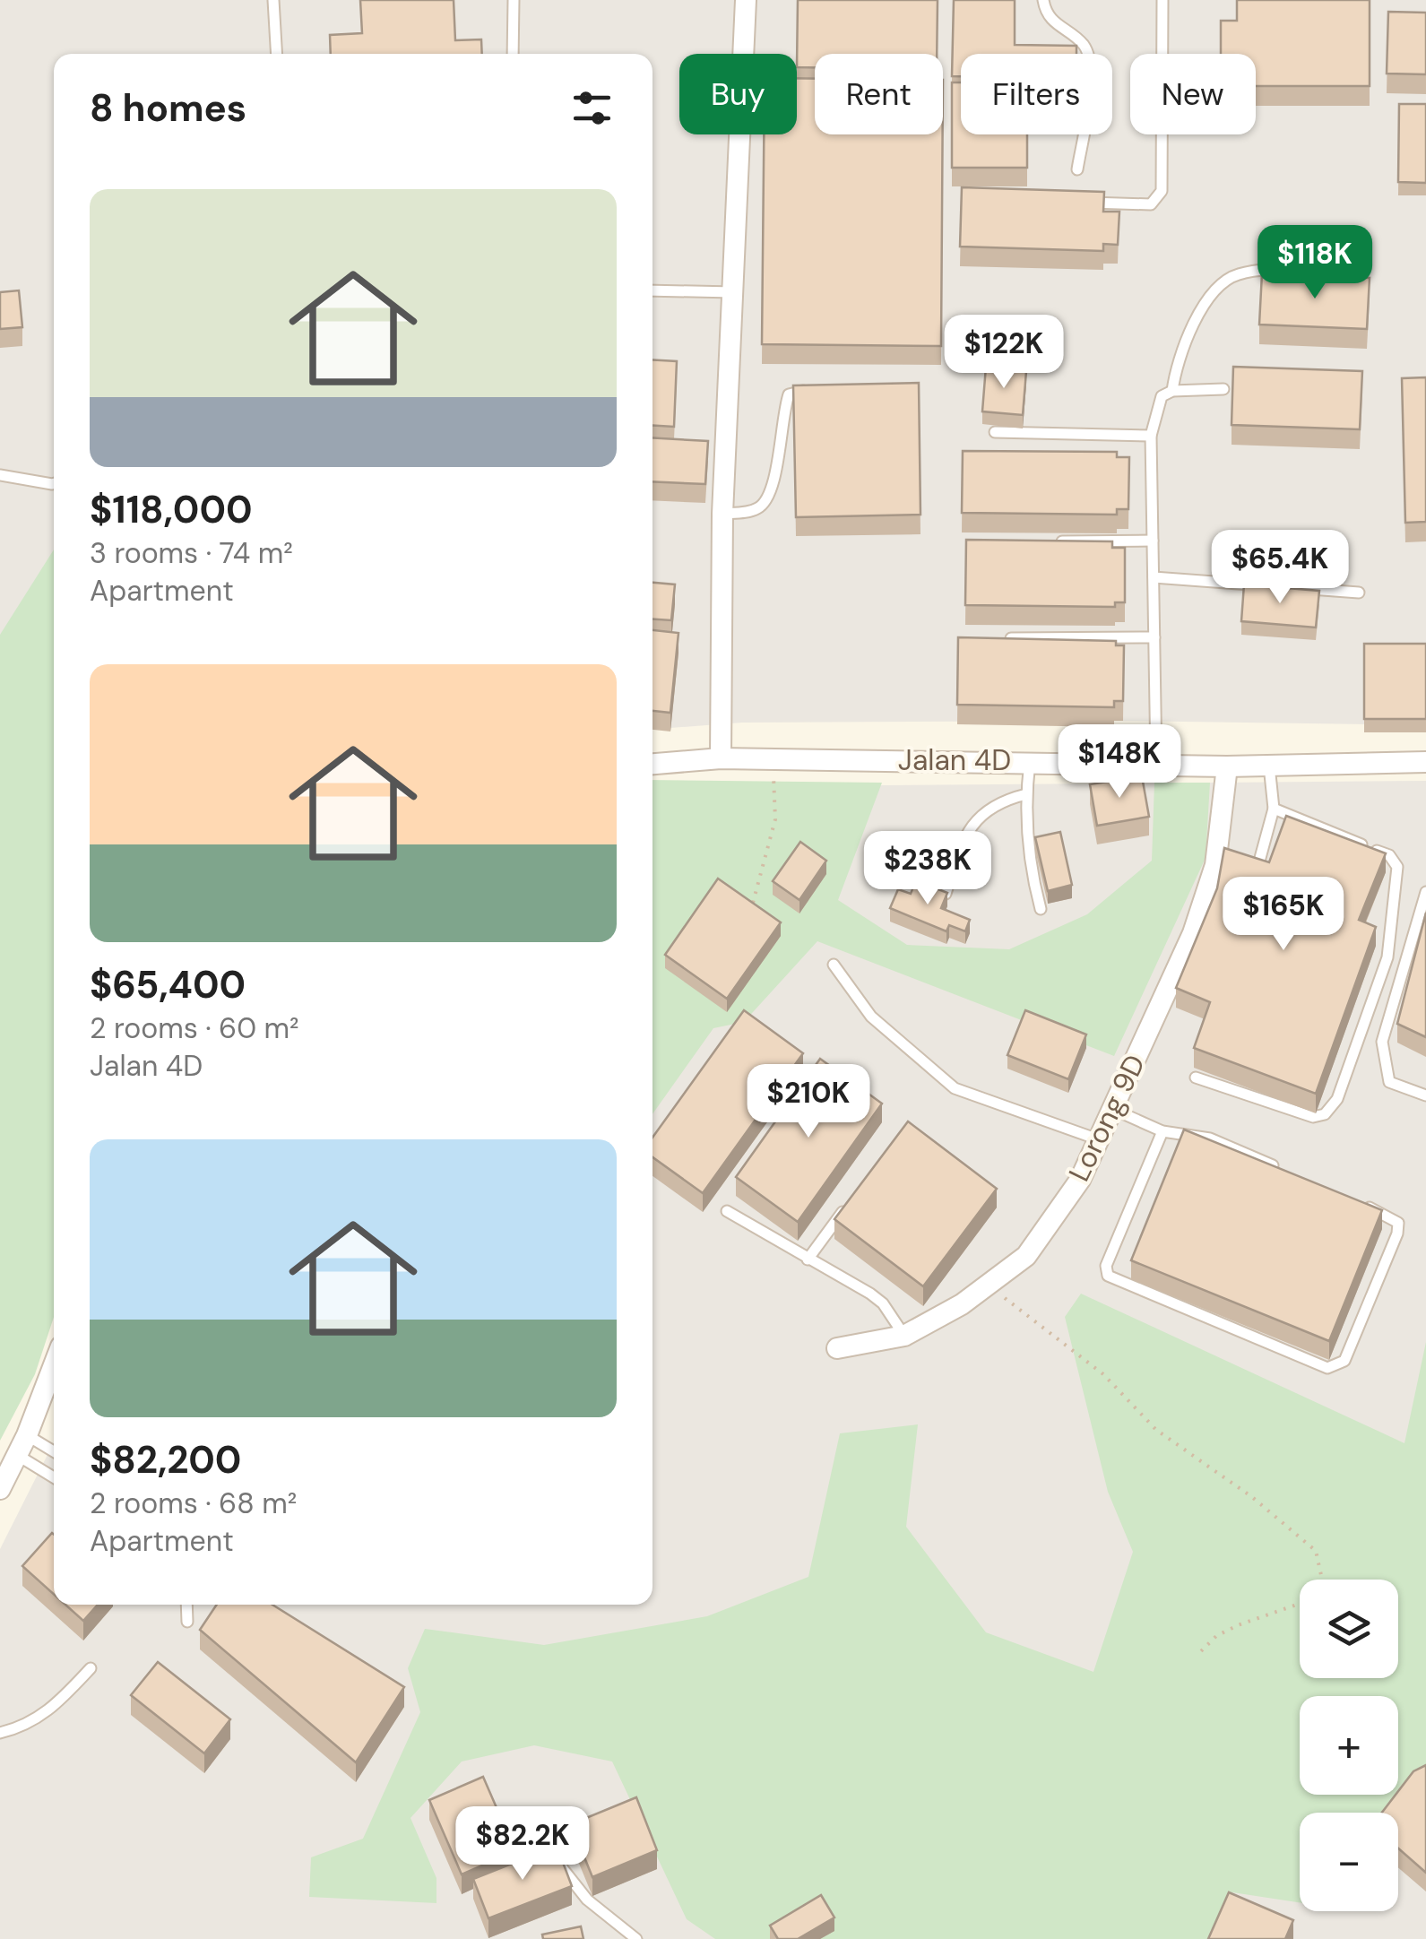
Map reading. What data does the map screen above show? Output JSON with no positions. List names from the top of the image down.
{
  "streets": {
    "street": ["Jalan 4D", "Lorong 9D"]
  },
  "crossings": [
    ["Jalan 4D", "Lorong 9D"]
  ],
  "page": {
    "chip": [
      "Buy",
      "Rent",
      "Filters",
      "New"
    ],
    "heading": "8 homes",
    "list": [
      {
        "name": "$118,000",
        "note": "3 rooms · 74 m² · Apartment"
      },
      {
        "name": "$65,400",
        "note": "2 rooms · 60 m² · Jalan 4D"
      },
      {
        "name": "$82,200",
        "note": "2 rooms · 68 m² · Apartment"
      }
    ],
    "price": [
      "$118K",
      "$122K",
      "$65.4K",
      "$148K",
      "$238K",
      "$165K",
      "$210K",
      "$82.2K"
    ],
    "map_buttons": ["+", "−"]
  }
}
